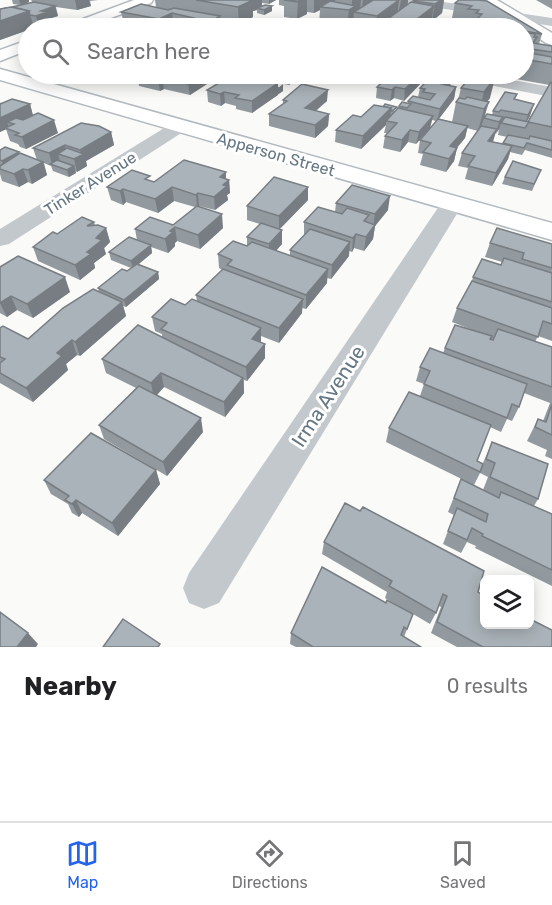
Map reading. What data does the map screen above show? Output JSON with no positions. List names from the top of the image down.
{
  "streets": {
    "street": ["Apperson Street", "Tinker Avenue", "Irma Avenue"]
  },
  "crossings": [
    ["Apperson Street", "Tinker Avenue"],
    ["Apperson Street", "Irma Avenue"]
  ],
  "page": {
    "search": "Search here",
    "heading": ["Nearby", "0 results"],
    "nav": ["Map", "Directions", "Saved"]
  }
}
